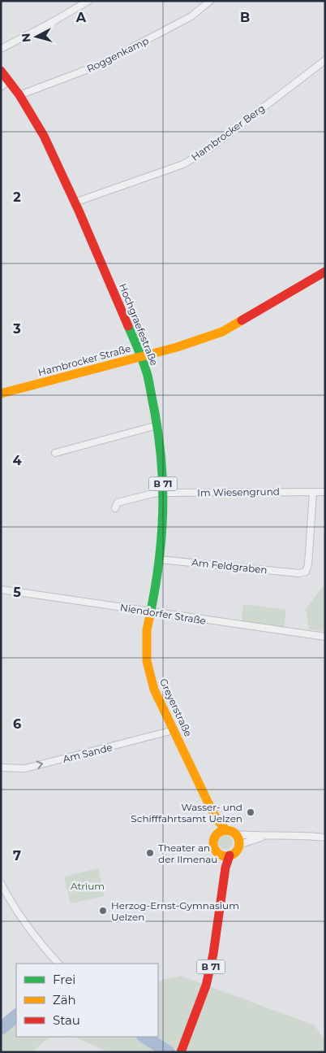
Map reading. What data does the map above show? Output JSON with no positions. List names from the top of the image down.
{
  "streets": {
    "main road": [
      "Hochgraefestraße",
      "Hambrocker Straße",
      "B 71",
      "Greyerstraße"
    ],
    "street": [
      "Roggenkamp",
      "Hambrocker Berg",
      "Im Wiesengrund",
      "Am Feldgraben",
      "Niendorfer Straße",
      "Am Sande"
    ]
  },
  "crossings": [
    ["Roggenkamp", "Hochgraefestraße"],
    ["Hambrocker Berg", "Hochgraefestraße"],
    ["Hochgraefestraße", "Hambrocker Straße"],
    ["Hochgraefestraße", "Im Wiesengrund"],
    ["Hochgraefestraße", "Am Feldgraben"],
    ["Hochgraefestraße", "Niendorfer Straße"],
    ["Hochgraefestraße", "Greyerstraße"],
    ["B 71", "Greyerstraße"],
    ["Im Wiesengrund", "Am Feldgraben"],
    ["Niendorfer Straße", "Greyerstraße"],
    ["Greyerstraße", "Am Sande"]
  ],
  "one_way": ["Am Sande"],
  "parks": ["Atrium"],
  "places": ["Wasser- und Schifffahrtsamt Uelzen", "Theater an der Ilmenau", "Herzog-Ernst-Gymnasium Uelzen"],
  "legend": ["Frei", "Zäh", "Stau"],
  "north": "left",
  "grid": {
    "columns": ["A", "B"],
    "rows": [
      "2",
      "3",
      "4",
      "5",
      "6",
      "7"
    ]
  }
}
